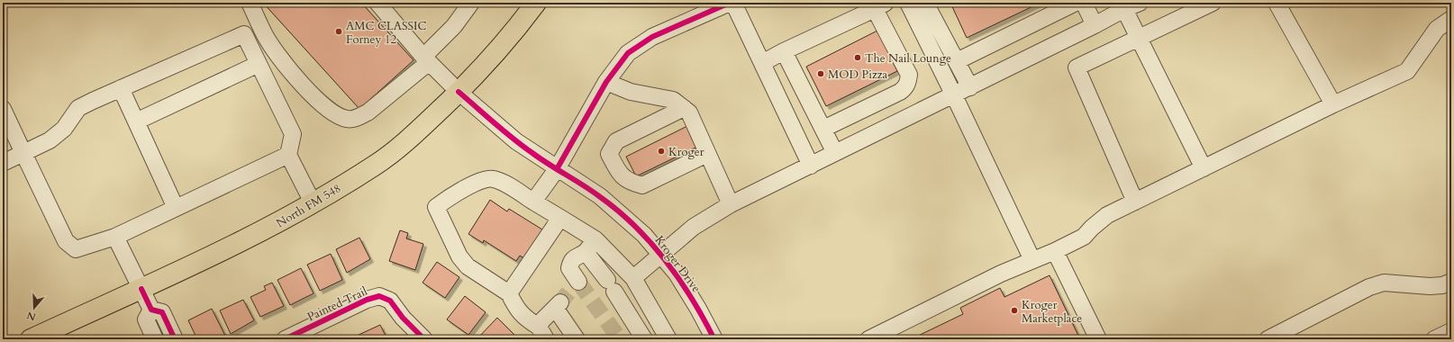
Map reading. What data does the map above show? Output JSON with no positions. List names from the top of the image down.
{
  "streets": {
    "main road": ["North FM 548"],
    "street": ["Kroger Drive", "Painted Trail"]
  },
  "crossings": [
    ["North FM 548", "Kroger Drive"]
  ],
  "places": [
    "AMC CLASSIC Forney 12",
    "The Nail Lounge",
    "MOD Pizza",
    "Kroger",
    "Kroger Marketplace"
  ],
  "north": "bottom"
}
